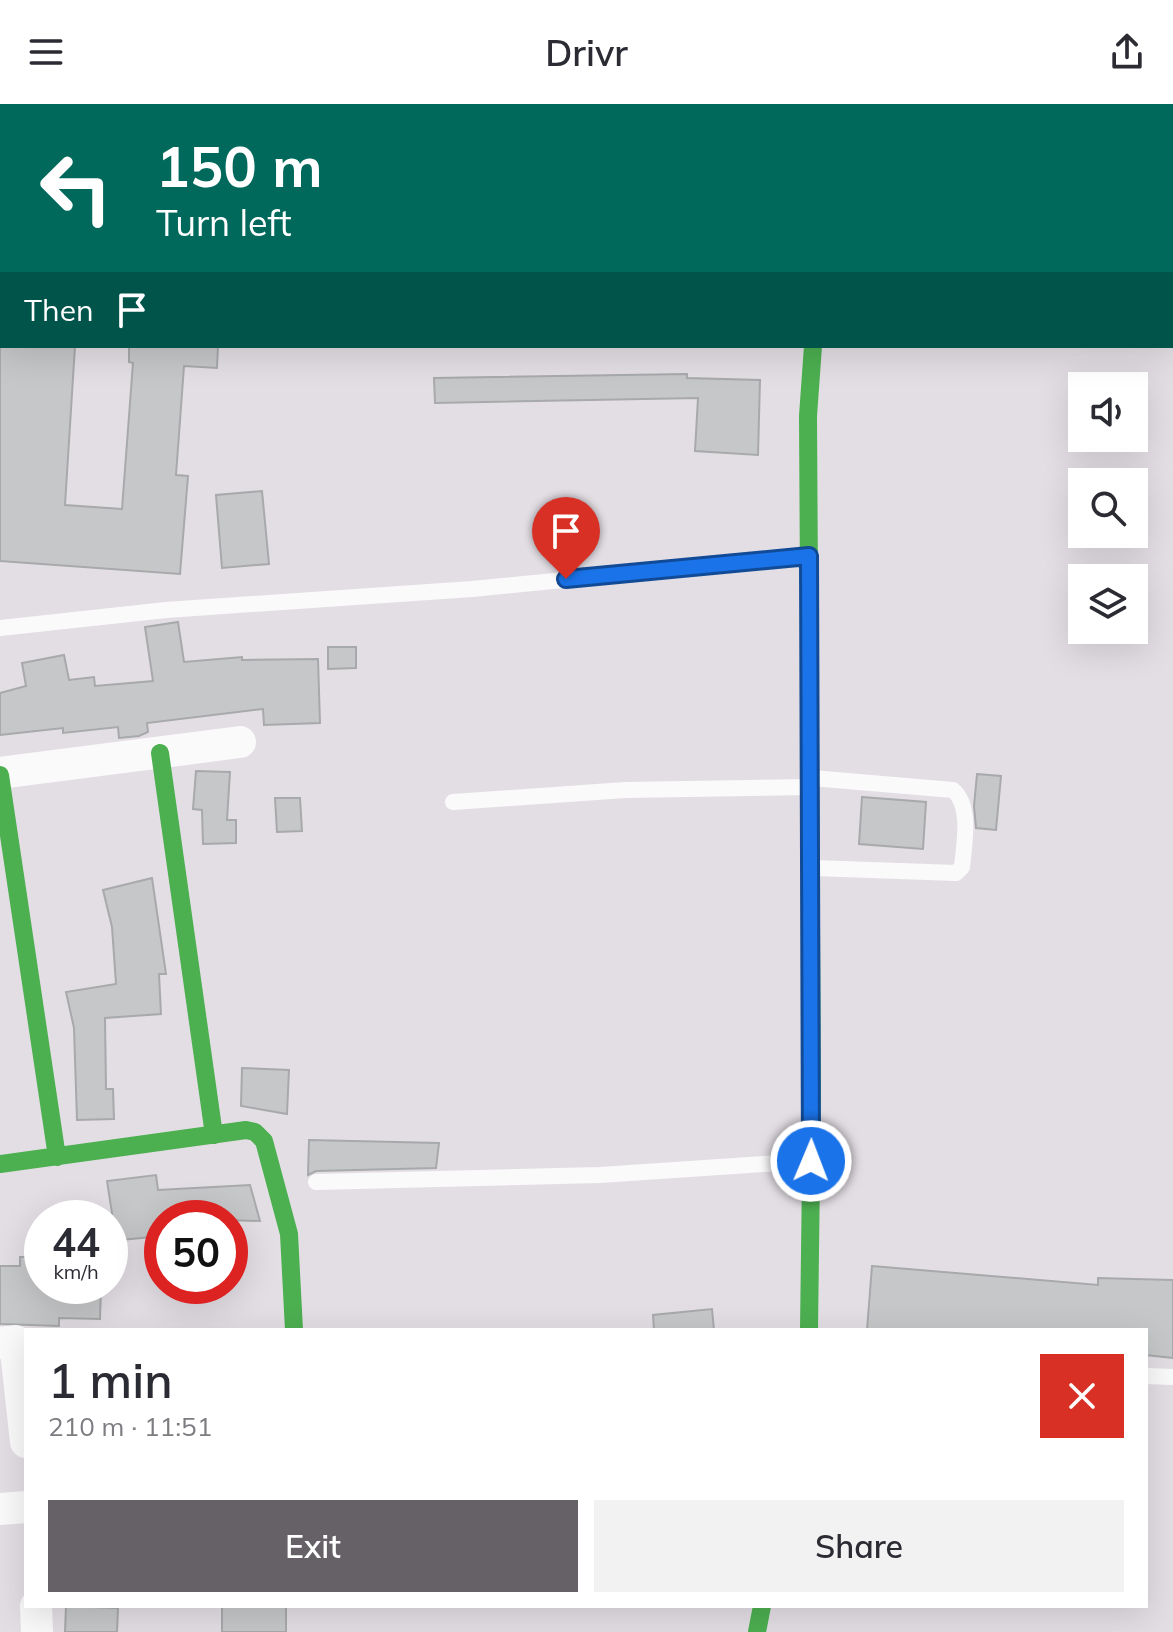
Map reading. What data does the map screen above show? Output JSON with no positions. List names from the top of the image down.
{
  "page": {
    "header": "Drivr",
    "turn": ["150 m", "Turn left"],
    "then": "Then",
    "speed": "44 km/h",
    "limit": "50",
    "heading": ["1 min", "210 m · 11:51"],
    "buttons": ["Exit", "Share"]
  }
}
